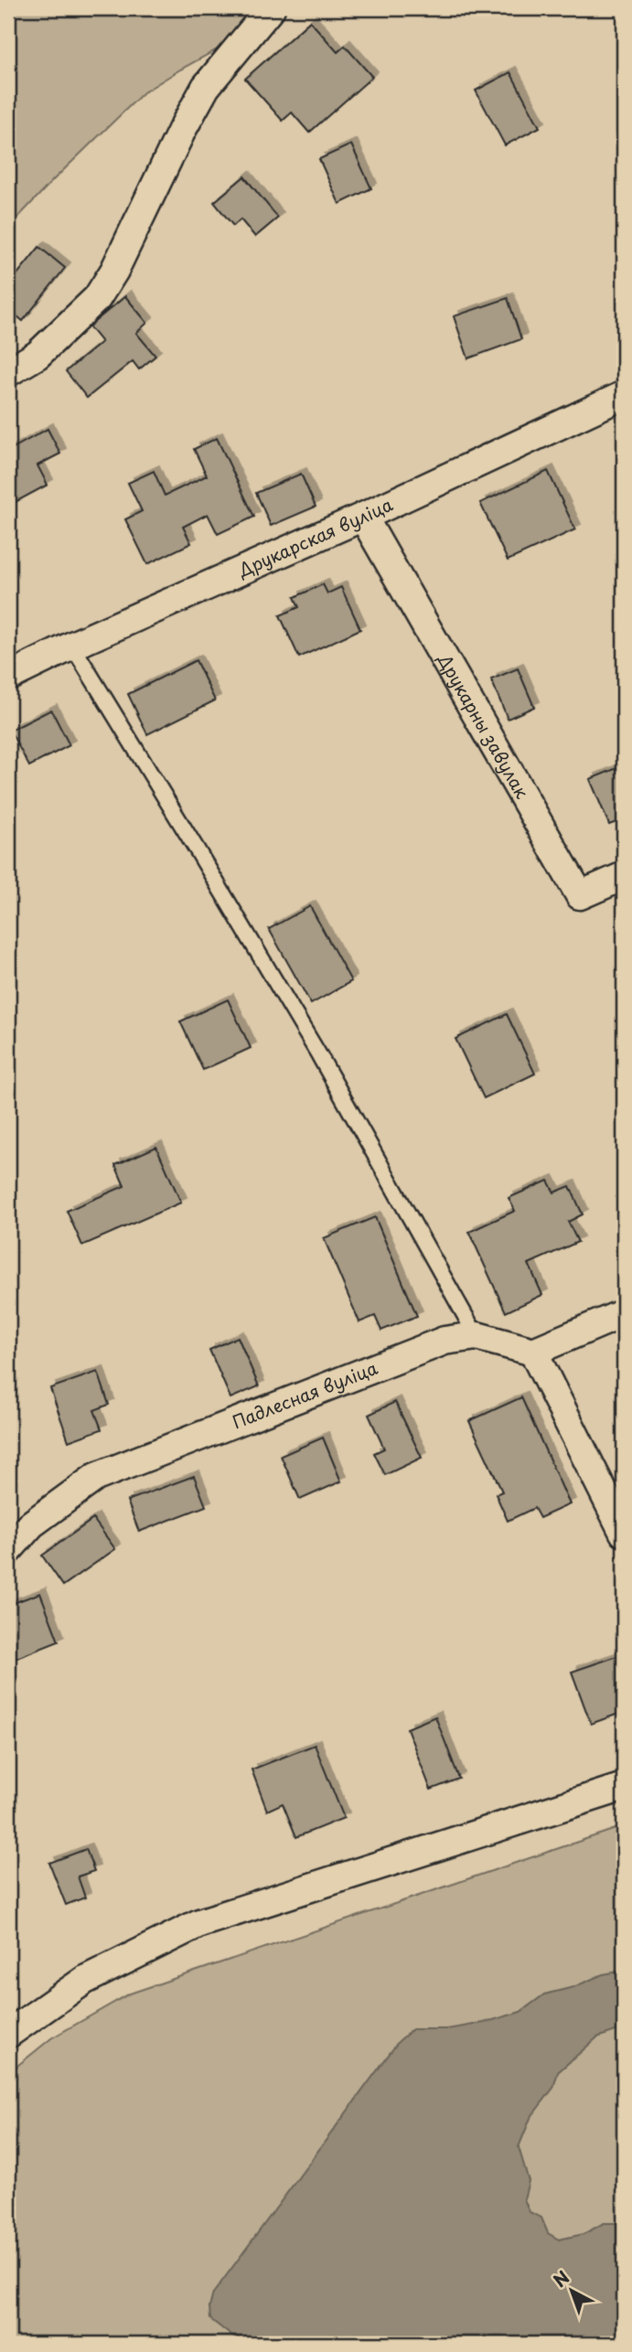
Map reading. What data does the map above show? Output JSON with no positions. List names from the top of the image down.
{
  "streets": {
    "street": ["Друкарская вуліца", "Друкарны завулак", "Падлесная вуліца"]
  },
  "crossings": [
    ["Друкарская вуліца", "Друкарны завулак"]
  ],
  "north": "top left"
}
